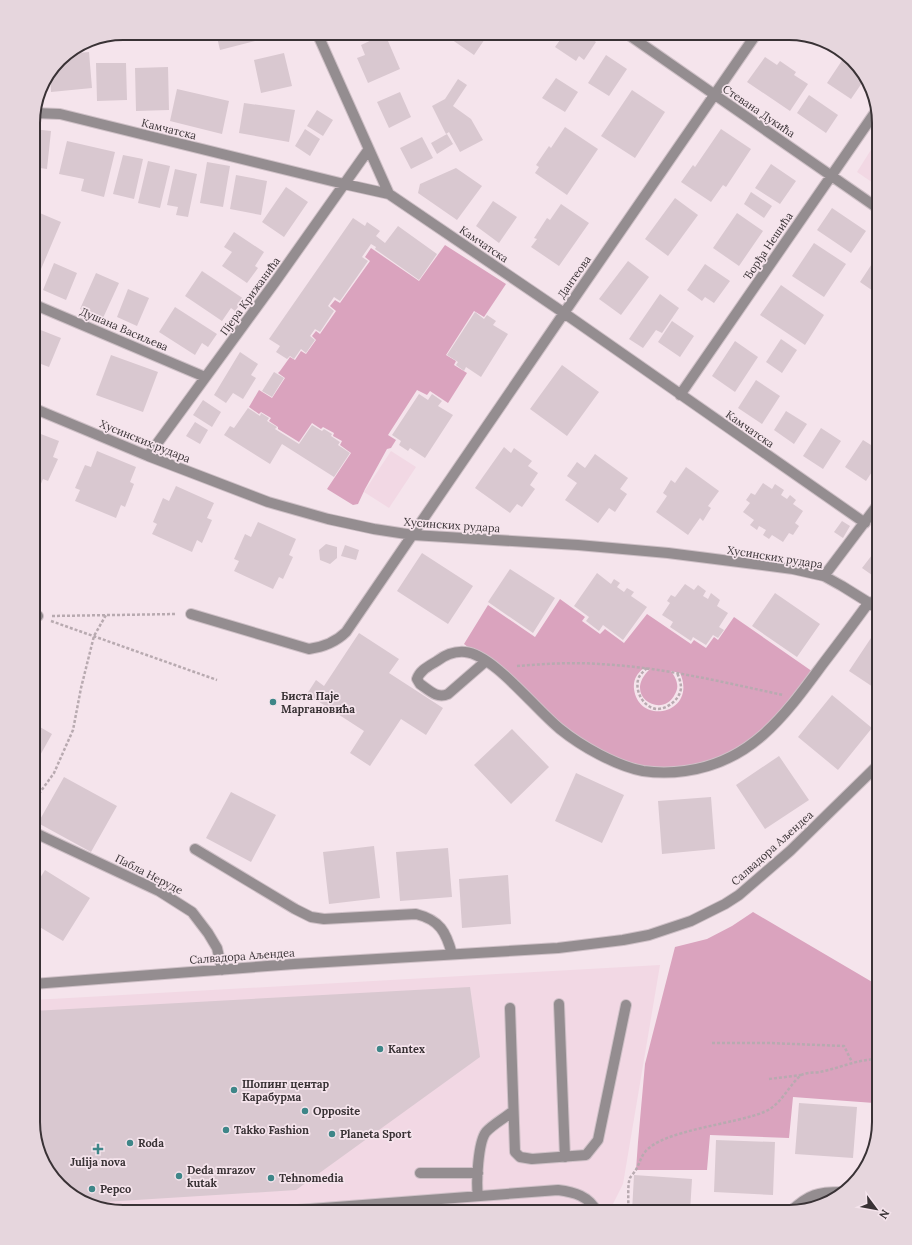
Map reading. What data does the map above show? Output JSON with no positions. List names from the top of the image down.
{
  "streets": {
    "street": [
      "Стевана Дукића",
      "Камчатска",
      "Ђорђа Нешића",
      "Дантеова",
      "Пјера Крижанића",
      "Душана Васиљева",
      "Хусинских рудара",
      "Салвадора Аљендеа",
      "Пабла Неруде"
    ]
  },
  "crossings": [
    ["Стевана Дукића", "Ђорђа Нешића"],
    ["Стевана Дукића", "Дантеова"],
    ["Камчатска", "Ђорђа Нешића"],
    ["Камчатска", "Дантеова"],
    ["Камчатска", "Пјера Крижанића"],
    ["Дантеова", "Хусинских рудара"],
    ["Пјера Крижанића", "Душана Васиљева"],
    ["Пјера Крижанића", "Хусинских рудара"],
    ["Салвадора Аљендеа", "Пабла Неруде"]
  ],
  "places": {
    "other": [
      "Биста Паје Маргановића",
      "Kantex",
      "Шопинг центар Карабурма",
      "Opposite",
      "Takko Fashion",
      "Planeta Sport",
      "Roda",
      "Deda mrazov kutak",
      "Tehnomedia",
      "Pepco"
    ],
    "health": ["Julija nova"]
  },
  "north": "bottom right"
}
